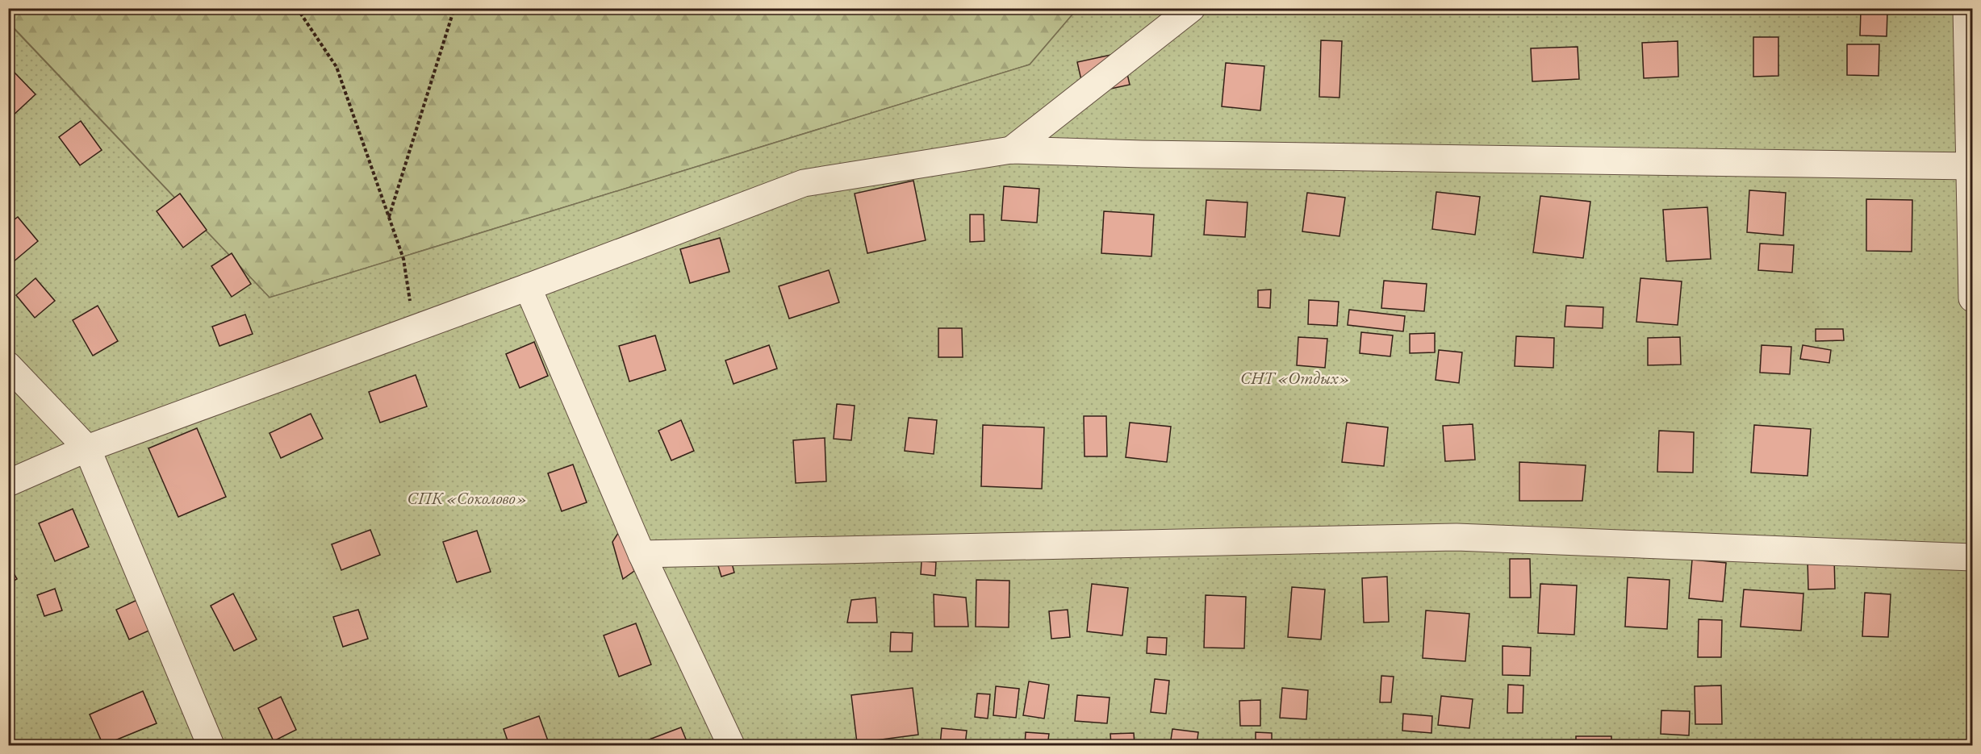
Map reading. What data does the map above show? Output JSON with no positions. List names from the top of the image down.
{
  "parks": ["СНТ «Отдых»", "СПК «Соколово»"]
}
